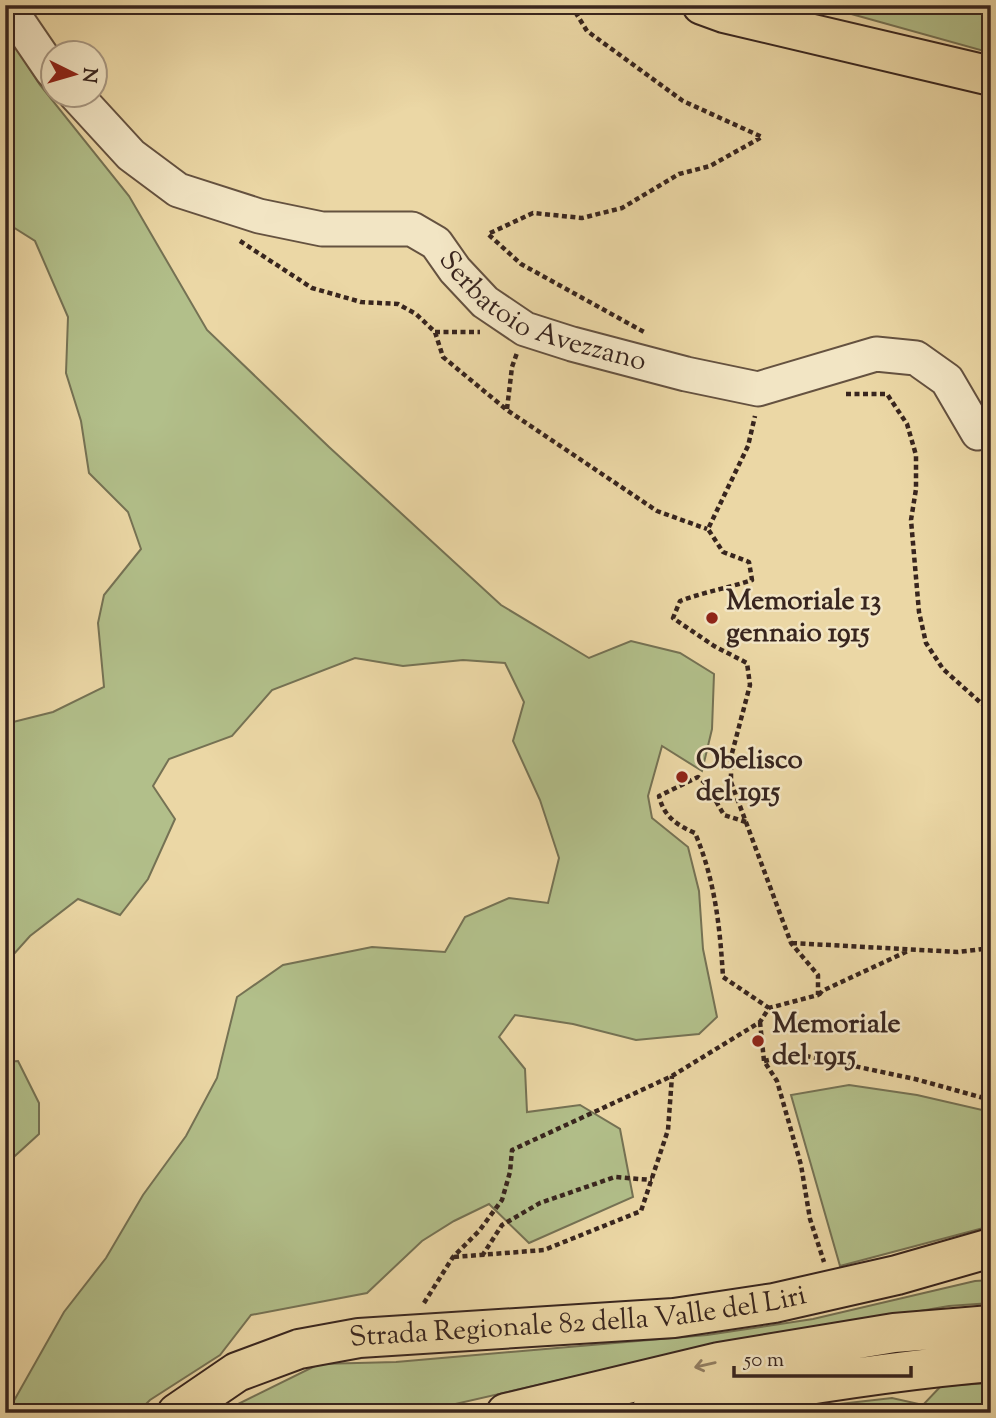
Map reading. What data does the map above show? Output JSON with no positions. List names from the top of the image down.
{
  "streets": {
    "main road": ["Strada Regionale 82 della Valle del Liri"],
    "lane": ["Serbatoio Avezzano"]
  },
  "places": ["Memoriale 13 gennaio 1915", "Obelisco del 1915", "Memoriale del 1915"],
  "scale_bar": "50 m",
  "north": "right"
}
